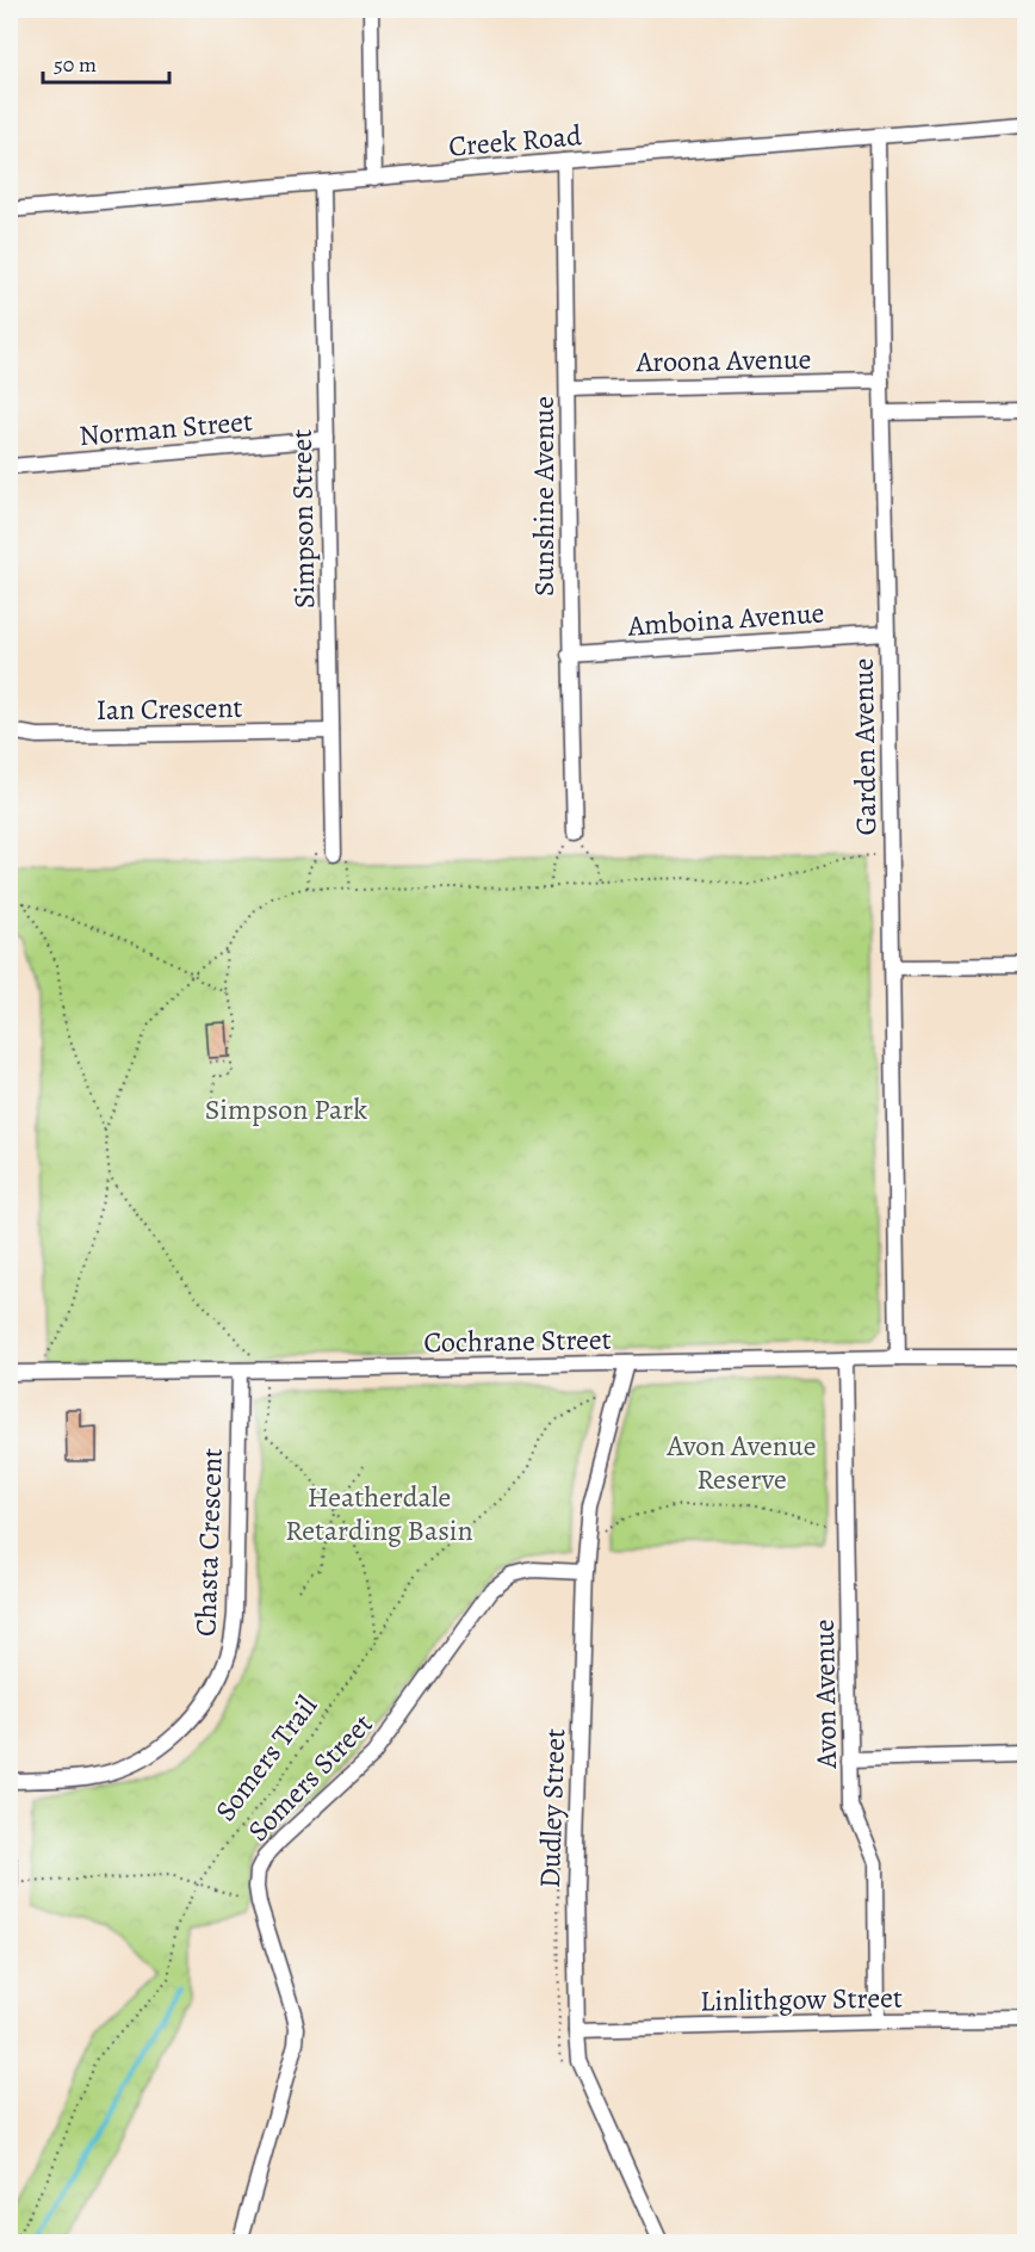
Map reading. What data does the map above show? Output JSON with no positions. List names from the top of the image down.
{
  "streets": {
    "street": [
      "Creek Road",
      "Aroona Avenue",
      "Norman Street",
      "Sunshine Avenue",
      "Simpson Street",
      "Amboina Avenue",
      "Ian Crescent",
      "Garden Avenue",
      "Cochrane Street",
      "Chasta Crescent",
      "Avon Avenue",
      "Somers Street",
      "Dudley Street",
      "Linlithgow Street"
    ],
    "path": ["Somers Trail"]
  },
  "crossings": [
    ["Creek Road", "Sunshine Avenue"],
    ["Creek Road", "Simpson Street"],
    ["Creek Road", "Garden Avenue"],
    ["Aroona Avenue", "Sunshine Avenue"],
    ["Aroona Avenue", "Garden Avenue"],
    ["Norman Street", "Simpson Street"],
    ["Sunshine Avenue", "Amboina Avenue"],
    ["Simpson Street", "Ian Crescent"],
    ["Amboina Avenue", "Garden Avenue"],
    ["Garden Avenue", "Cochrane Street"],
    ["Cochrane Street", "Chasta Crescent"],
    ["Cochrane Street", "Avon Avenue"],
    ["Cochrane Street", "Dudley Street"],
    ["Avon Avenue", "Linlithgow Street"],
    ["Somers Trail", "Dudley Street"],
    ["Somers Street", "Dudley Street"],
    ["Dudley Street", "Linlithgow Street"]
  ],
  "parks": ["Simpson Park", "Avon Avenue Reserve", "Heatherdale Retarding Basin"],
  "scale_bar": "50 m"
}
